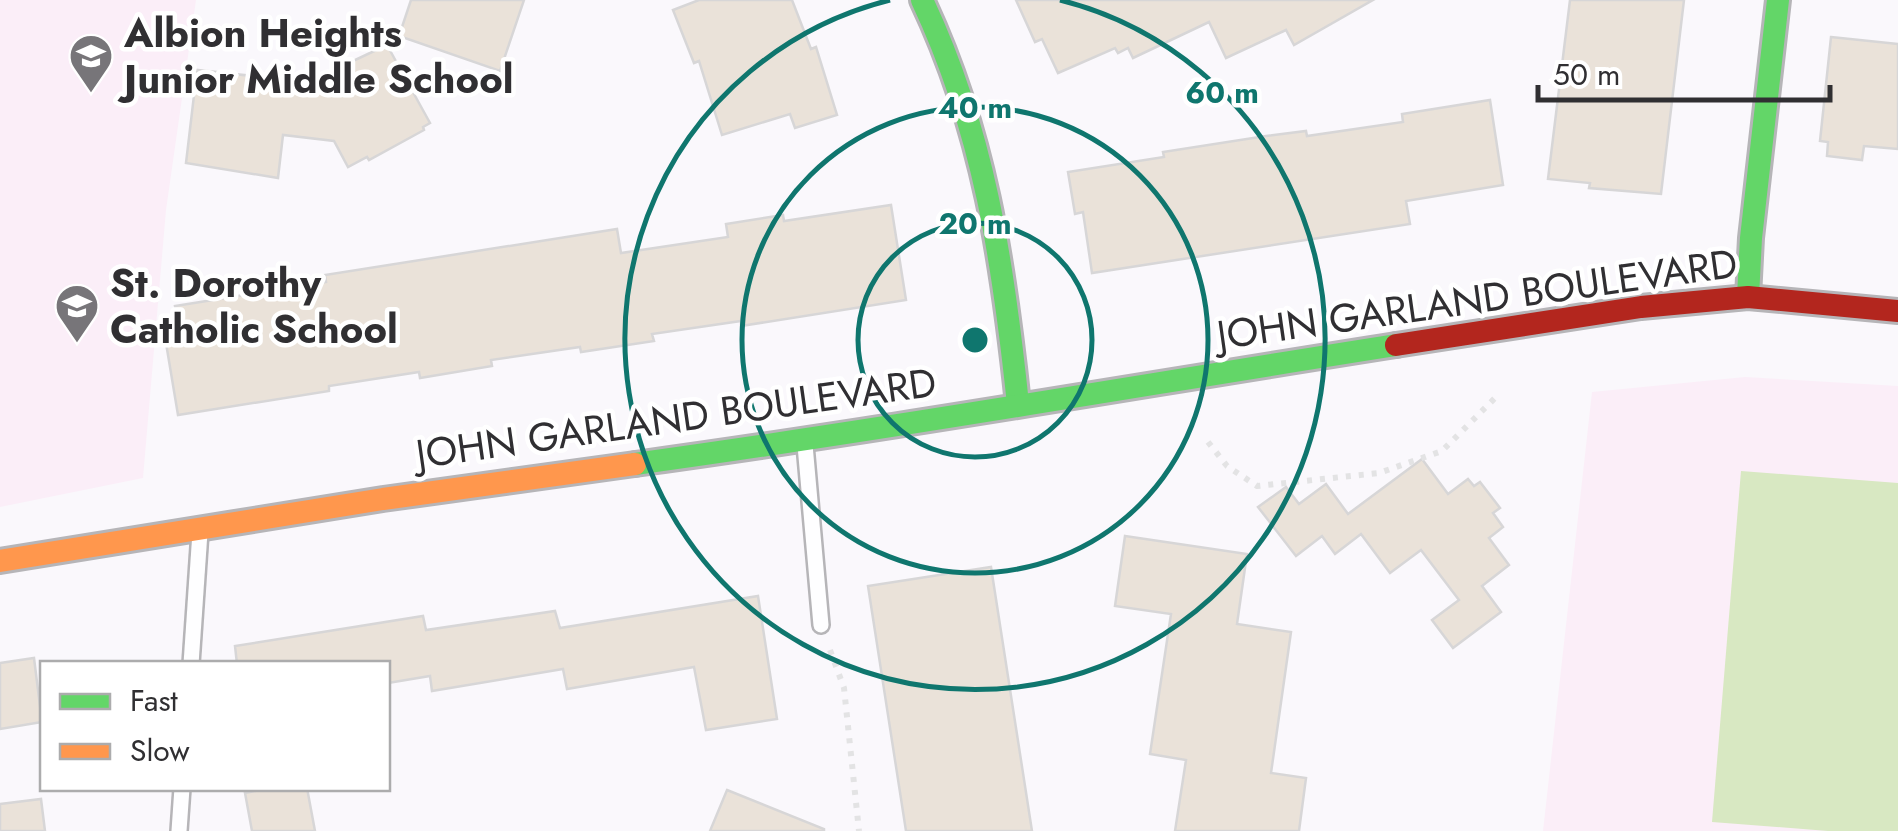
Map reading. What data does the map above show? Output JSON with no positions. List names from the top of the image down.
{
  "streets": {
    "street": ["JOHN GARLAND BOULEVARD"]
  },
  "places": {
    "school or university": ["Albion Heights Junior Middle School", "St. Dorothy Catholic School"]
  },
  "legend": ["Fast", "Slow"],
  "scale_bar": "50 m",
  "rings": ["60 m", "40 m", "20 m"]
}
